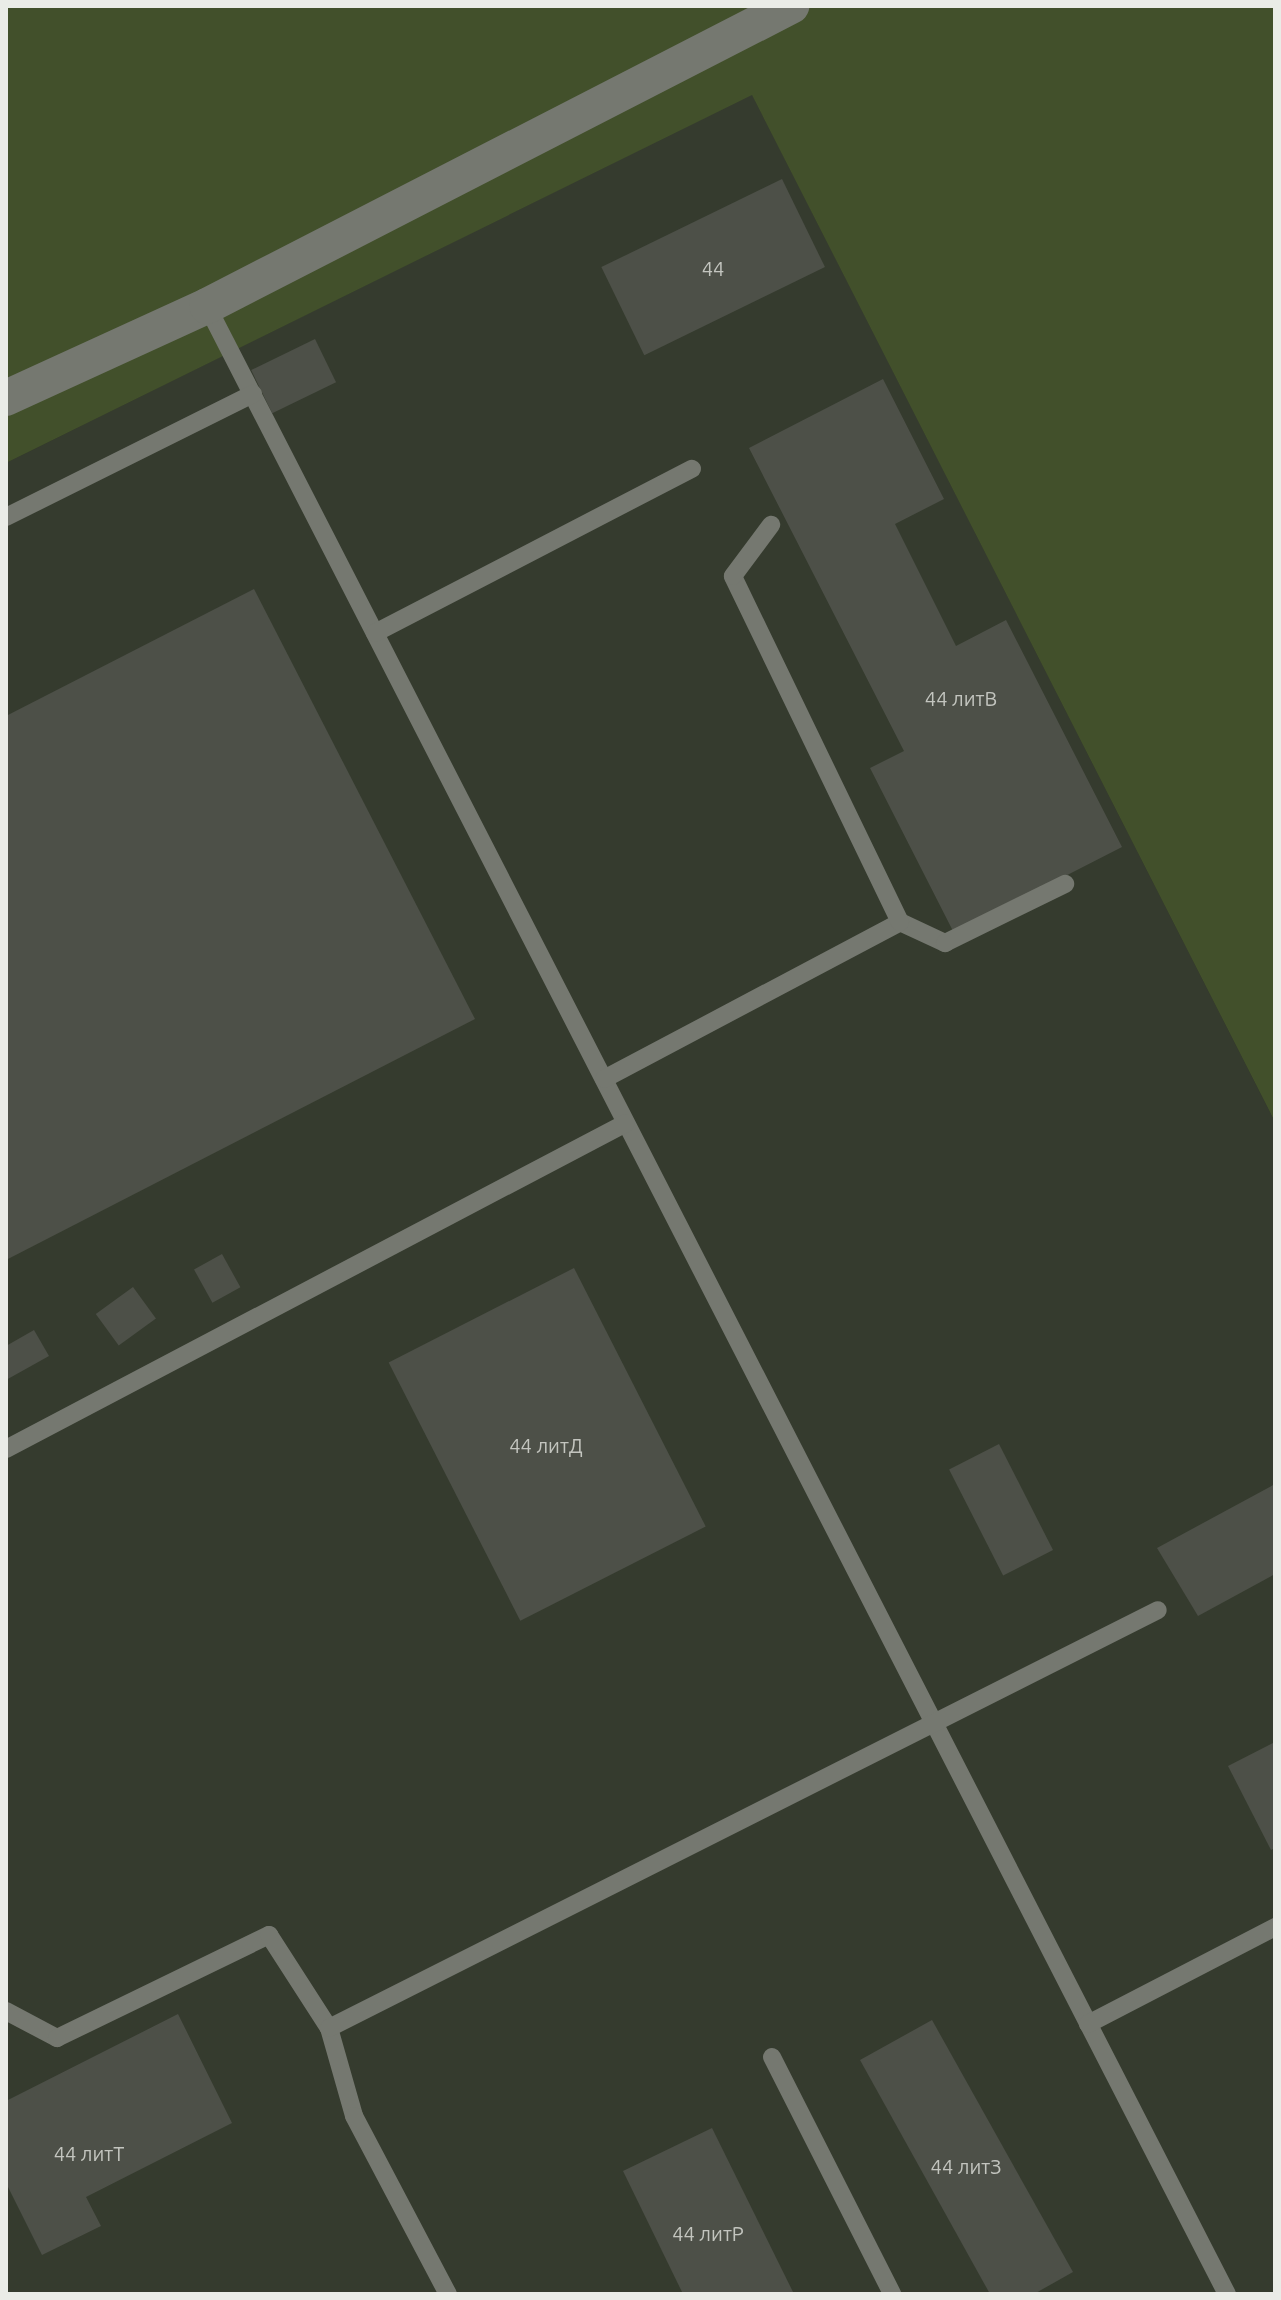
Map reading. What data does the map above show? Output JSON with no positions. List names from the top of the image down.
{
  "house_numbers": [
    "44",
    "44 литВ",
    "44 литД",
    "44 литТ",
    "44 литЗ",
    "44 литР"
  ]
}
